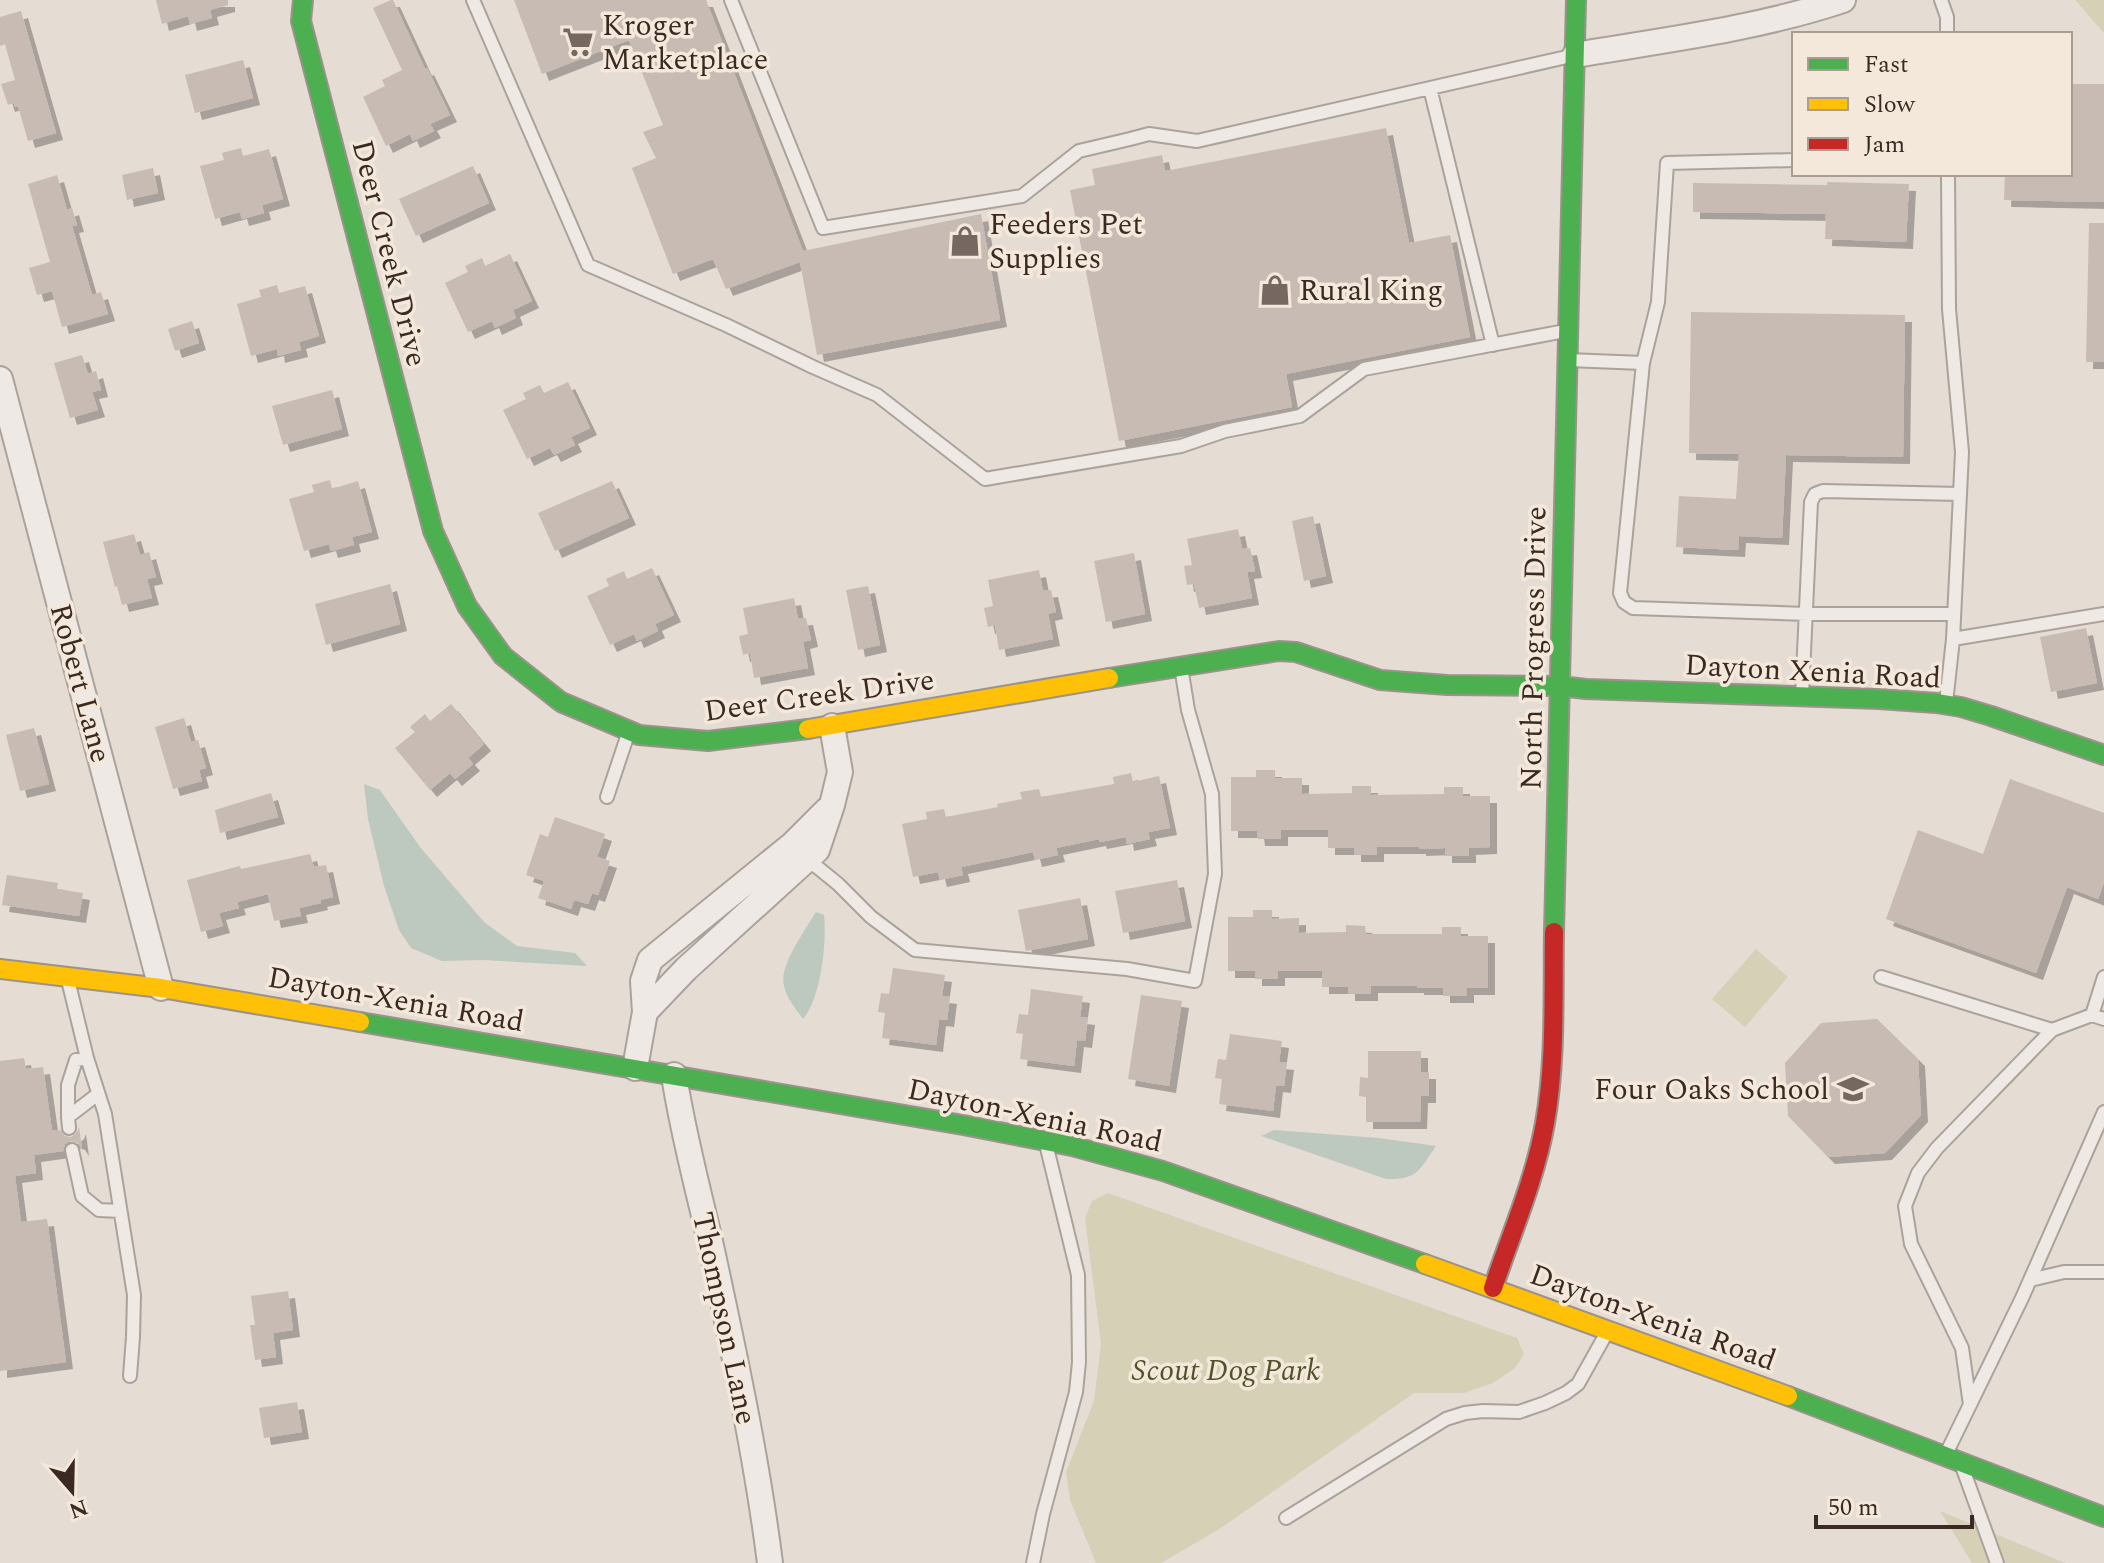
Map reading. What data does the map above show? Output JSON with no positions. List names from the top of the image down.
{
  "streets": {
    "street": [
      "Deer Creek Drive",
      "North Progress Drive",
      "Dayton Xenia Road",
      "Robert Lane",
      "Dayton-Xenia Road",
      "Thompson Lane"
    ]
  },
  "crossings": [
    ["Deer Creek Drive", "North Progress Drive"],
    ["Deer Creek Drive", "Dayton Xenia Road"],
    ["North Progress Drive", "Dayton Xenia Road"],
    ["North Progress Drive", "Dayton-Xenia Road"],
    ["Robert Lane", "Dayton-Xenia Road"],
    ["Dayton-Xenia Road", "Thompson Lane"]
  ],
  "parks": ["Scout Dog Park"],
  "places": {
    "supermarket": ["Kroger Marketplace"],
    "shop": ["Feeders Pet Supplies", "Rural King"],
    "school or university": ["Four Oaks School"]
  },
  "legend": ["Fast", "Slow", "Jam"],
  "scale_bar": "50 m",
  "north": "bottom"
}
